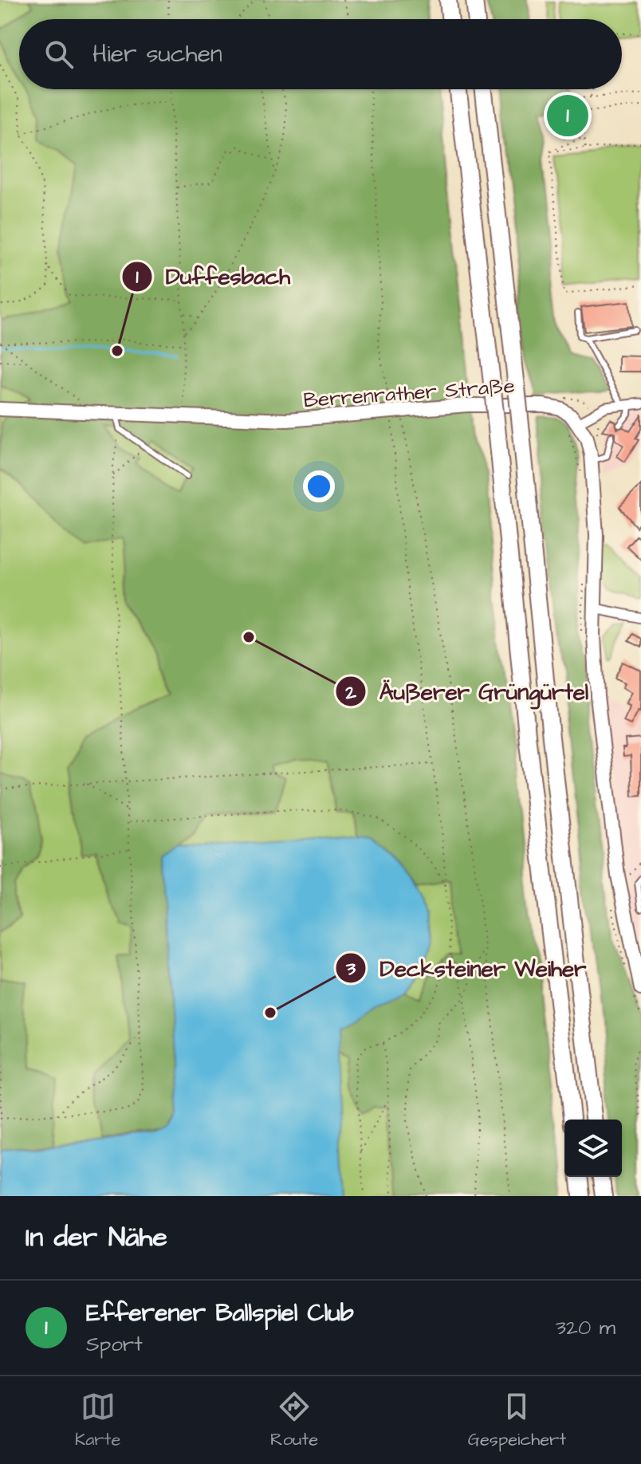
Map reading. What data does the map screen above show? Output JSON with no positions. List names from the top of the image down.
{
  "streets": {
    "street": ["Berrenrather Straße"]
  },
  "places": ["Duffesbach", "Äußerer Grüngürtel", "Decksteiner Weiher"],
  "page": {
    "search": "Hier suchen",
    "pins": "1",
    "heading": "In der Nähe",
    "list": [
      {
        "mark": "1",
        "name": "Efferener Ballspiel Club",
        "note": "Sport",
        "value": "320 m"
      }
    ],
    "nav": ["Karte", "Route", "Gespeichert"]
  }
}
